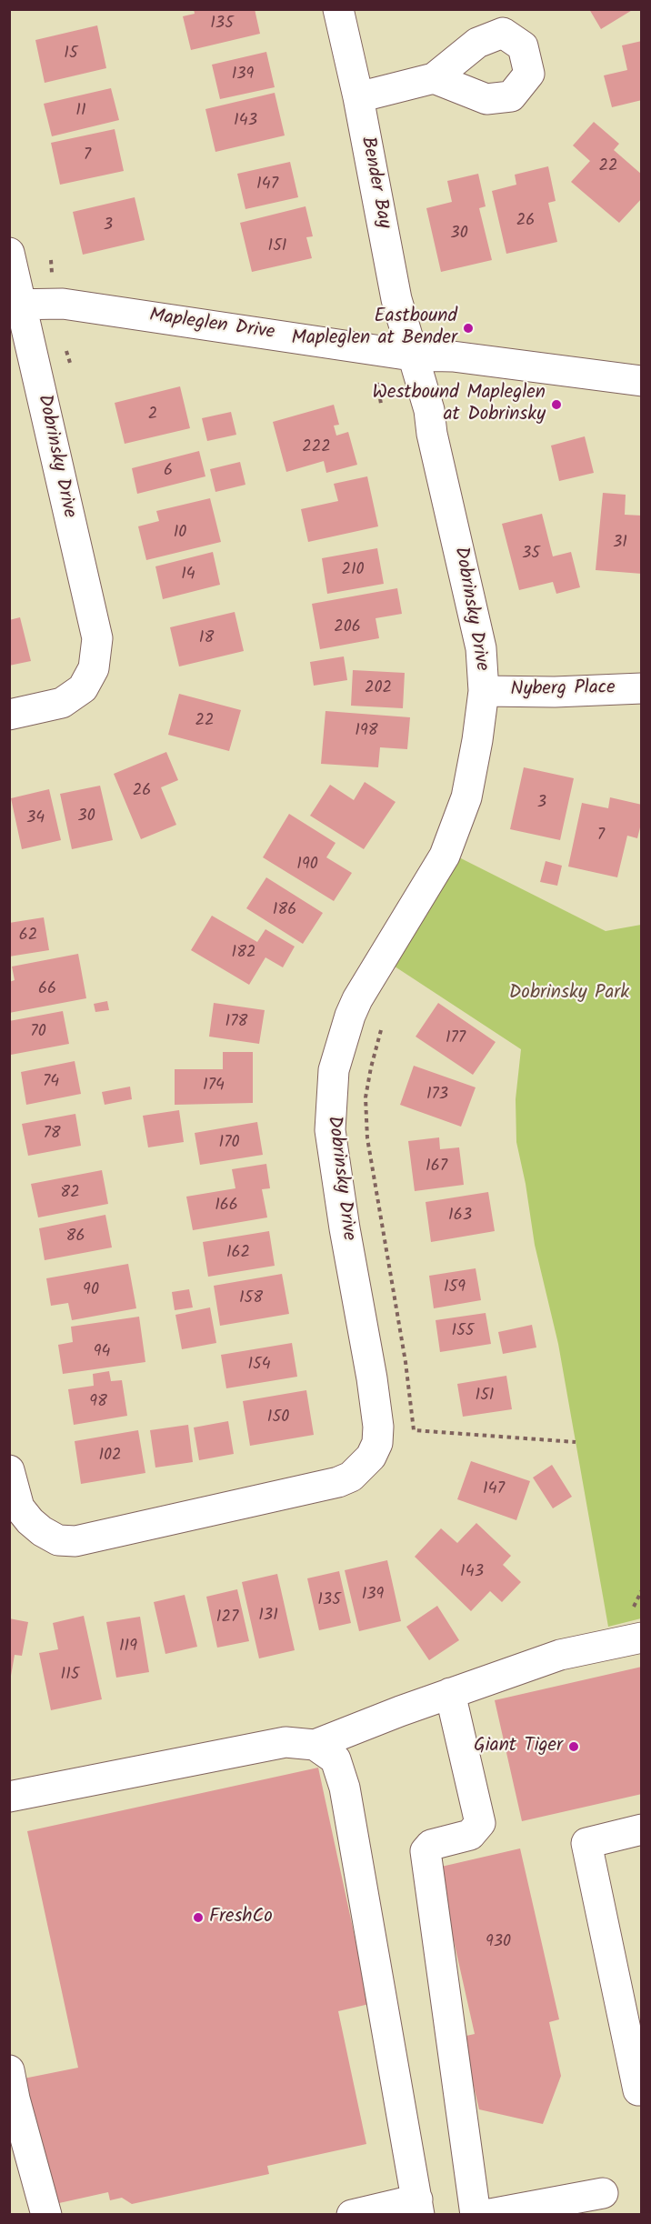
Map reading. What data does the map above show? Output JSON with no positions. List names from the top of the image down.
{
  "streets": {
    "street": [
      "Bender Bay",
      "Mapleglen Drive",
      "Dobrinsky Drive",
      "Nyberg Place"
    ]
  },
  "crossings": [
    ["Bender Bay", "Mapleglen Drive"],
    ["Bender Bay", "Dobrinsky Drive"],
    ["Mapleglen Drive", "Dobrinsky Drive"],
    ["Dobrinsky Drive", "Nyberg Place"]
  ],
  "parks": ["Dobrinsky Park"],
  "places": [
    "Eastbound Mapleglen at Bender",
    "Westbound Mapleglen at Dobrinsky",
    "Giant Tiger",
    "FreshCo"
  ],
  "house_numbers": [
    "135",
    "15",
    "139",
    "11",
    "143",
    "7",
    "22",
    "147",
    "26",
    "3",
    "30",
    "151",
    "2",
    "222",
    "6",
    "10",
    "31",
    "35",
    "210",
    "14",
    "206",
    "18",
    "202",
    "22",
    "198",
    "26",
    "3",
    "30",
    "34",
    "7",
    "190",
    "186",
    "62",
    "182",
    "66",
    "178",
    "70",
    "177",
    "74",
    "174",
    "173",
    "78",
    "170",
    "167",
    "82",
    "166",
    "163",
    "86",
    "162",
    "159",
    "90",
    "158",
    "155",
    "94",
    "154",
    "151",
    "98",
    "150",
    "102",
    "147",
    "143",
    "139",
    "135",
    "131",
    "127",
    "119",
    "115",
    "930"
  ]
}
